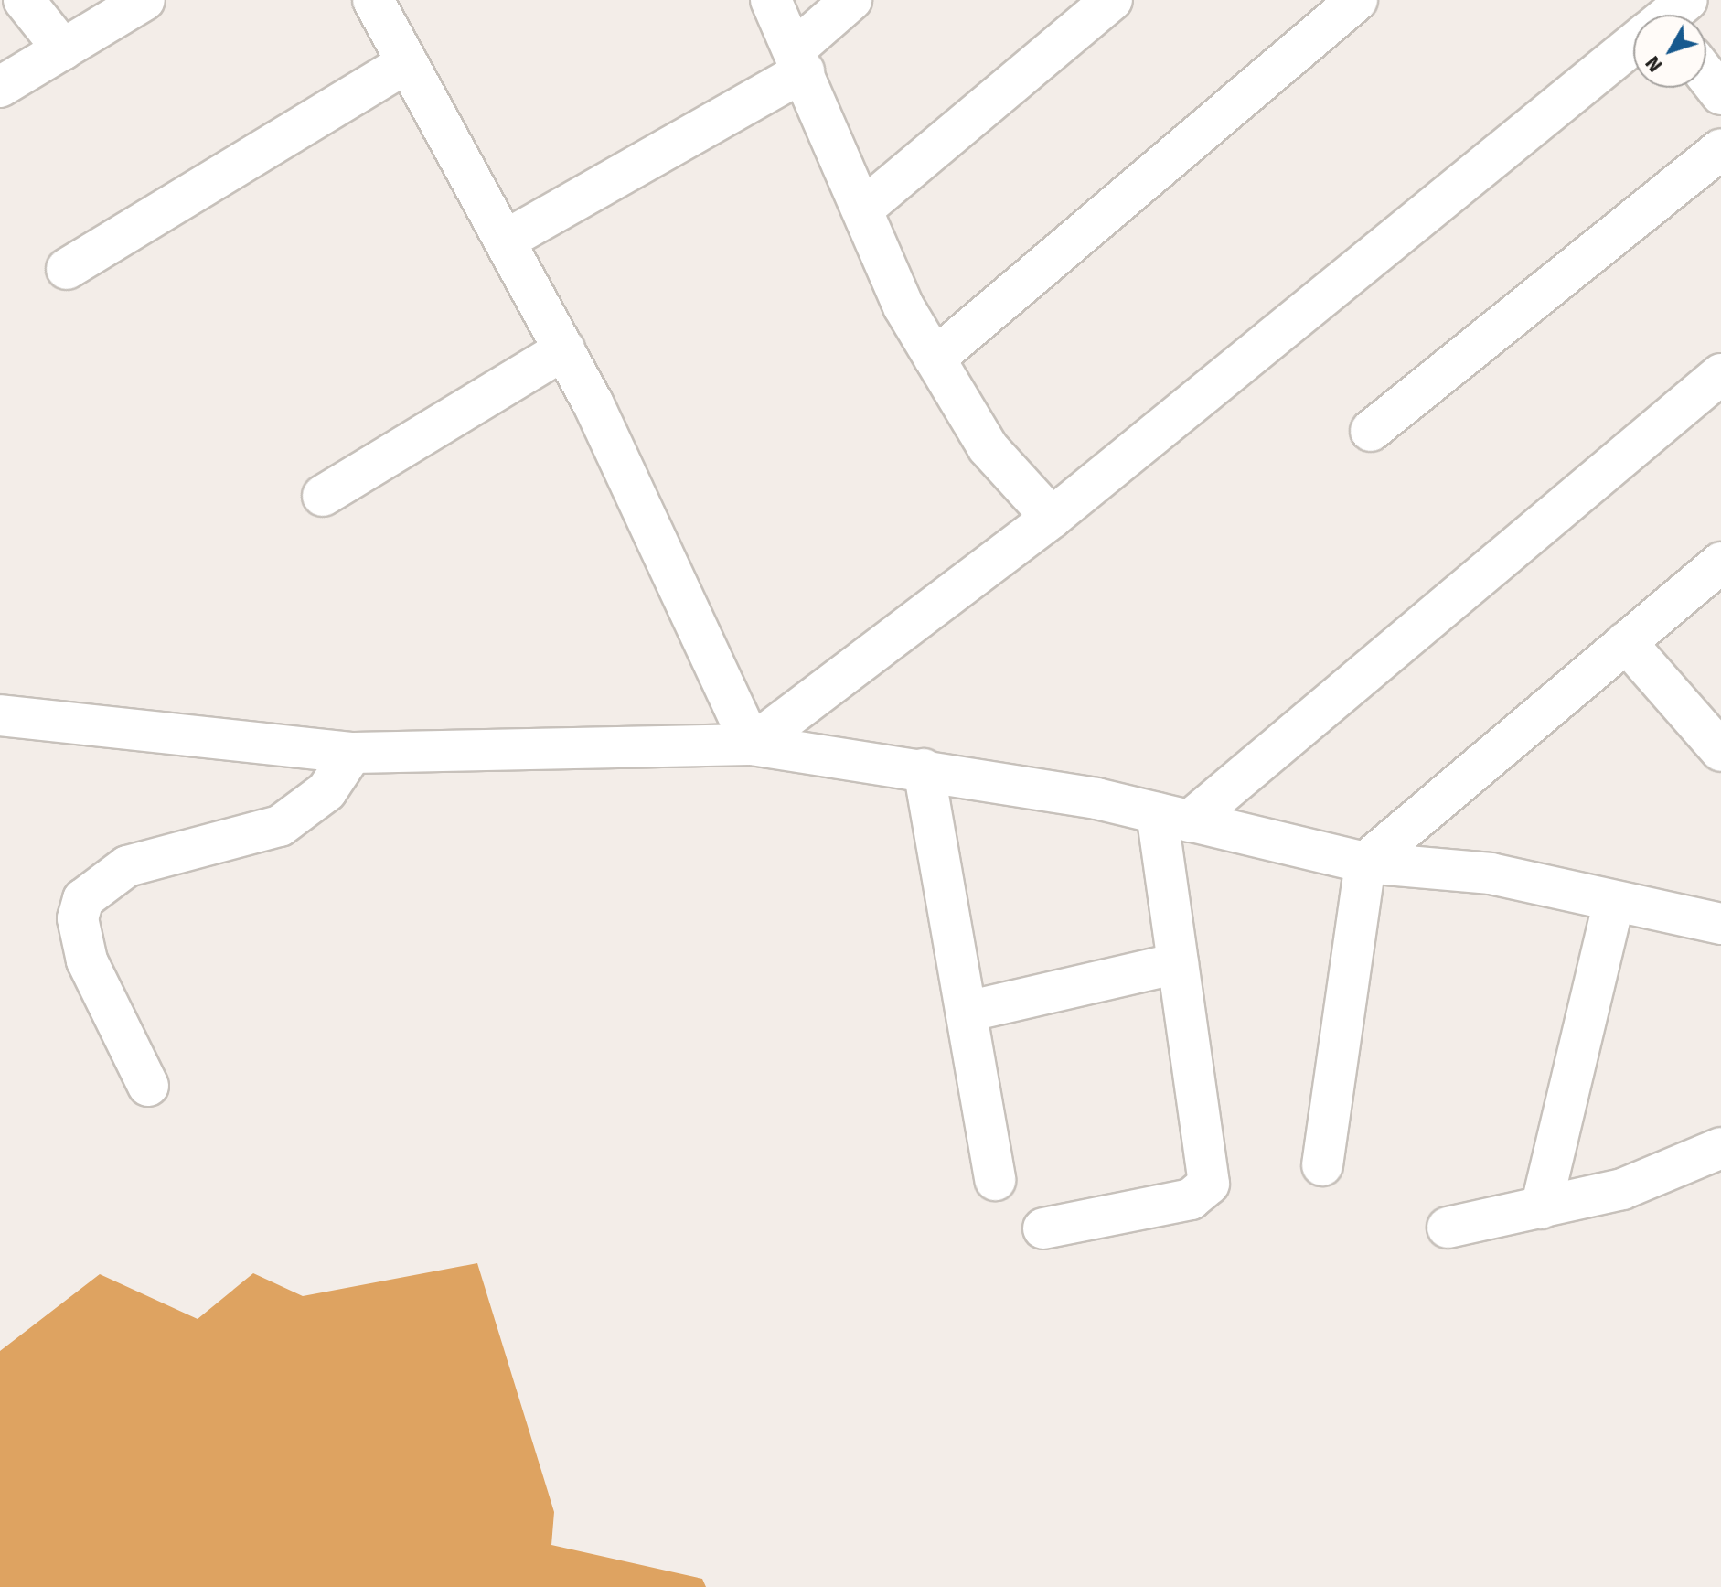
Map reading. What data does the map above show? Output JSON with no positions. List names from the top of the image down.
{
  "north": "bottom left"
}
